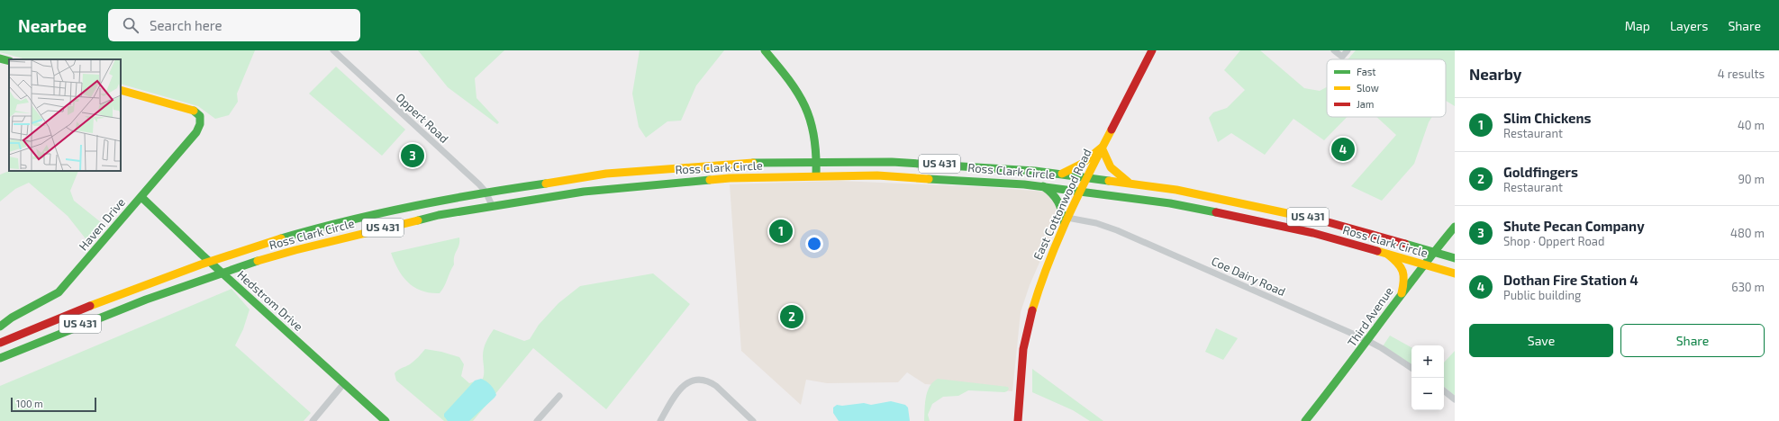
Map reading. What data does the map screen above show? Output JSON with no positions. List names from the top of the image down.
{
  "streets": {
    "main road": [
      "US 431",
      "Ross Clark Circle",
      "East Cottonwood Road",
      "Haven Drive",
      "Hedstrom Drive",
      "Third Avenue"
    ],
    "street": ["Oppert Road", "Coe Dairy Road"]
  },
  "crossings": [
    ["Oppert Road", "Ross Clark Circle"],
    ["Ross Clark Circle", "East Cottonwood Road"],
    ["Ross Clark Circle", "Hedstrom Drive"],
    ["Ross Clark Circle", "Third Avenue"],
    ["East Cottonwood Road", "Coe Dairy Road"],
    ["Haven Drive", "Hedstrom Drive"],
    ["Coe Dairy Road", "Third Avenue"]
  ],
  "legend": ["Fast", "Slow", "Jam"],
  "scale_bar": "100 m",
  "page": {
    "header": "Nearbee",
    "search": "Search here",
    "nav": ["Map", "Layers", "Share"],
    "heading": ["Nearby", "4 results"],
    "list": [
      {
        "mark": "1",
        "name": "Slim Chickens",
        "note": "Restaurant",
        "value": "40 m"
      },
      {
        "mark": "2",
        "name": "Goldfingers",
        "note": "Restaurant",
        "value": "90 m"
      },
      {
        "mark": "3",
        "name": "Shute Pecan Company",
        "note": "Shop · Oppert Road",
        "value": "480 m"
      },
      {
        "mark": "4",
        "name": "Dothan Fire Station 4",
        "note": "Public building",
        "value": "630 m"
      }
    ],
    "pins": [
      "4",
      "3",
      "1",
      "2"
    ],
    "buttons": ["Save", "Share"],
    "map_buttons": ["+", "−"],
    "scale": "100 m"
  }
}
